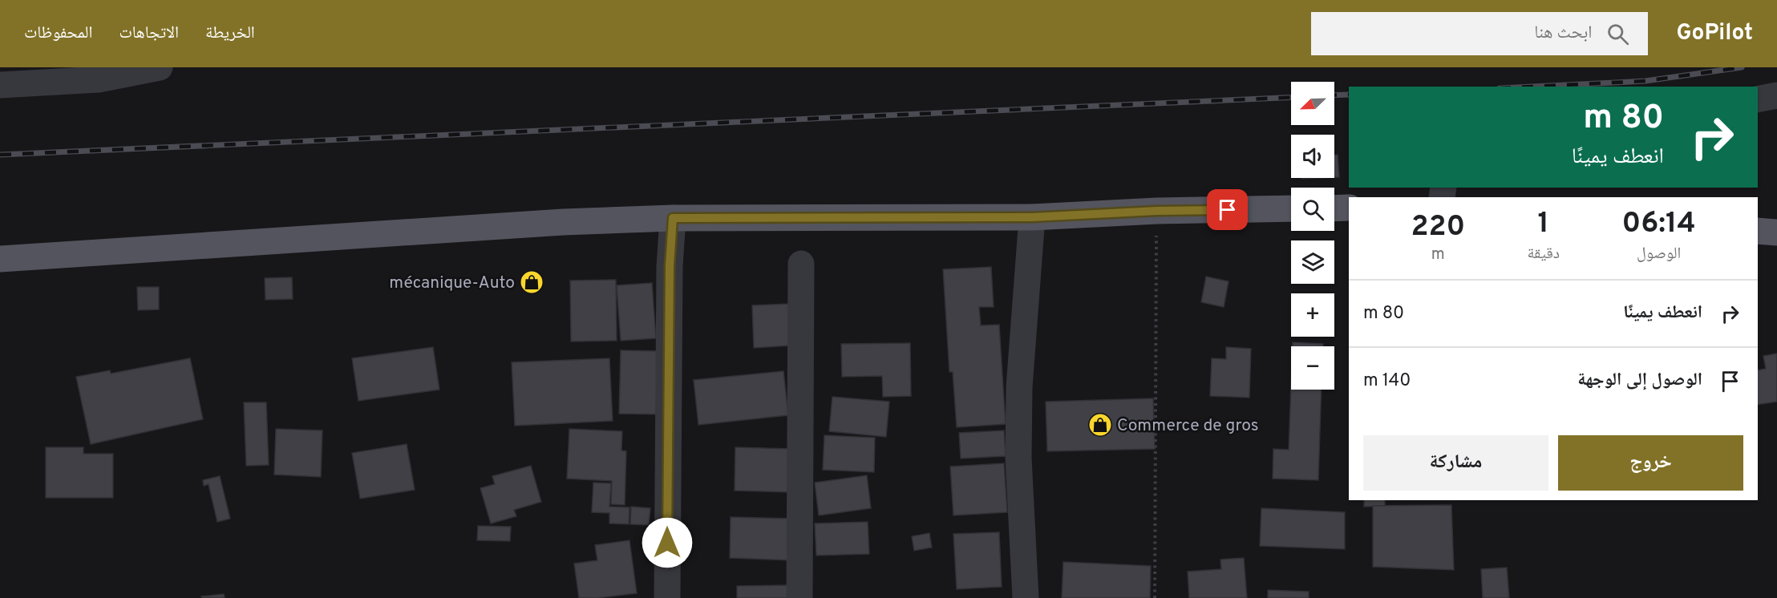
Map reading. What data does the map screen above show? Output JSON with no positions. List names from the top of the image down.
{
  "places": {
    "shop": ["mécanique-Auto", "Commerce de gros"]
  },
  "north": "bottom left",
  "page": {
    "header": "GoPilot",
    "search": "ابحث هنا",
    "nav": ["الخريطة", "الاتجاهات", "المحفوظات"],
    "map_buttons": ["+", "−"],
    "turn": ["80 m", "انعطف يمينًا"],
    "eta": [
      "06:14",
      "الوصول",
      "1",
      "دقيقة",
      "220",
      "m"
    ],
    "list": [
      {
        "name": "انعطف يمينًا",
        "value": "80 m"
      },
      {
        "name": "الوصول إلى الوجهة",
        "value": "140 m"
      }
    ],
    "buttons": ["خروج", "مشاركة"]
  }
}
